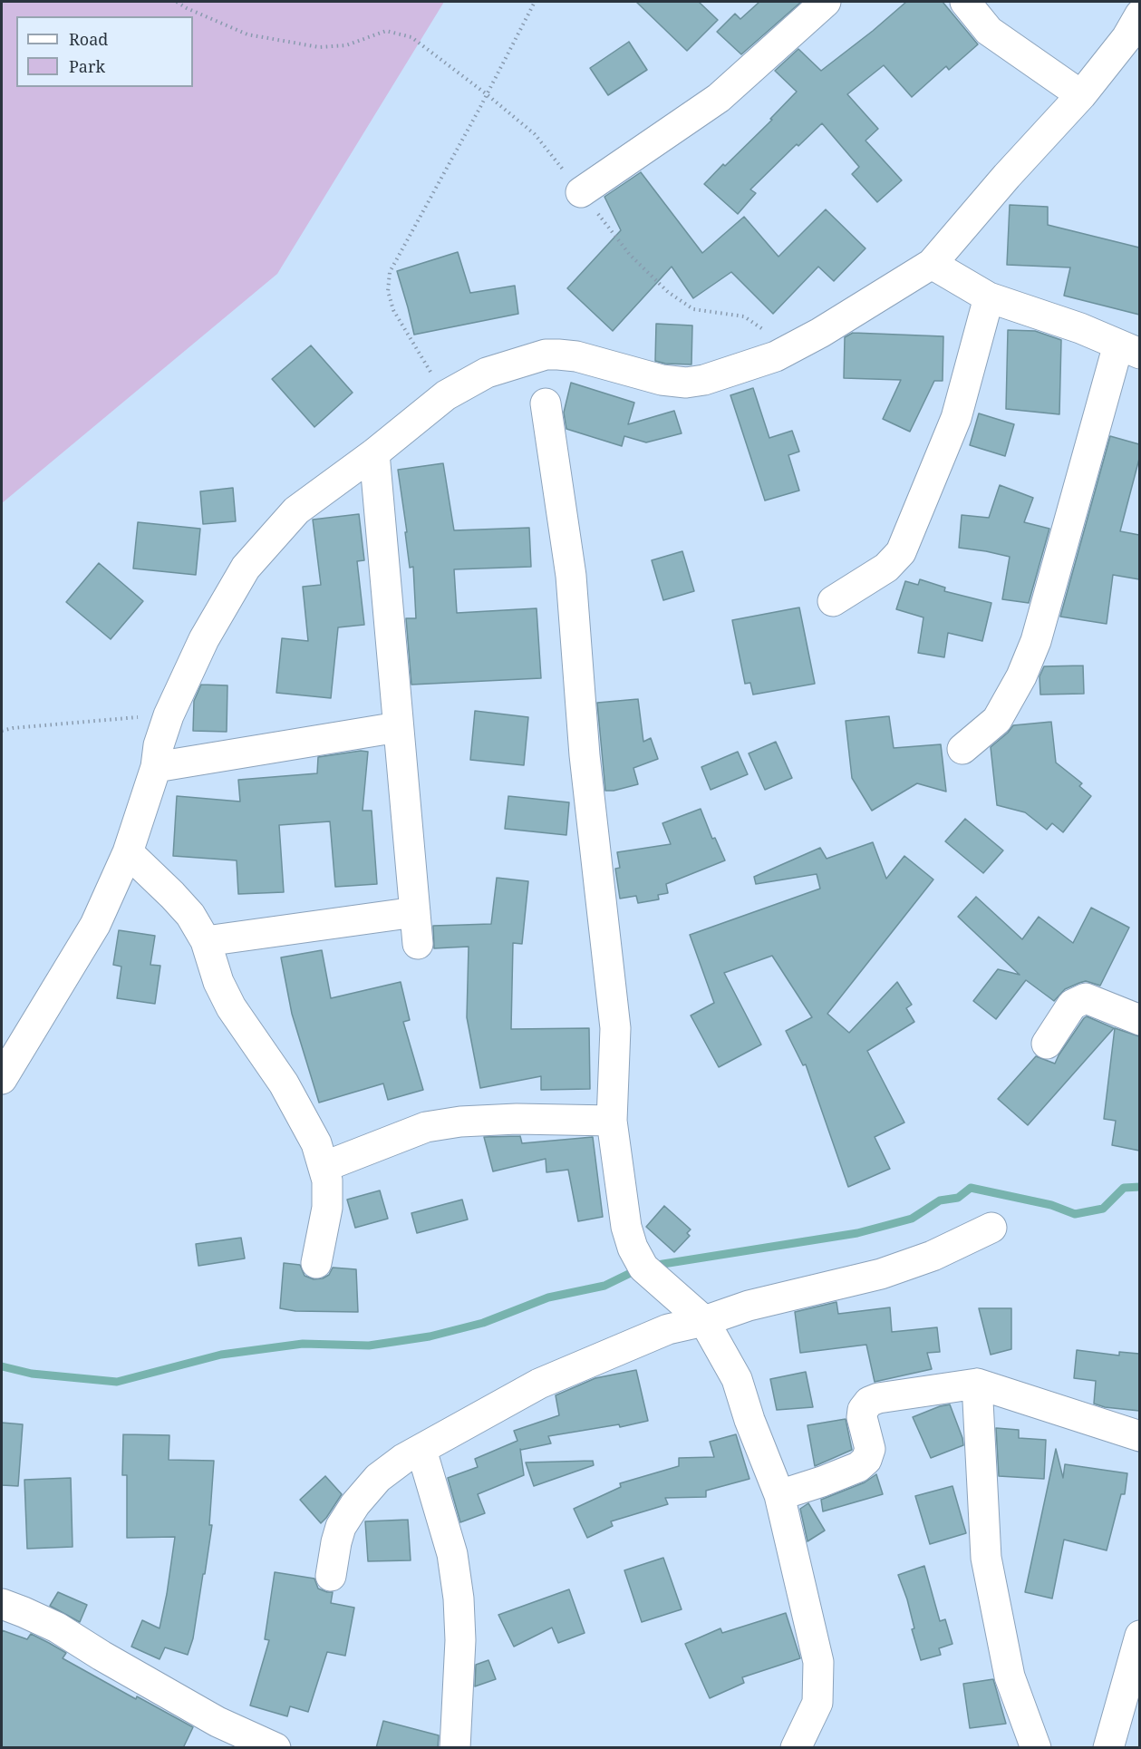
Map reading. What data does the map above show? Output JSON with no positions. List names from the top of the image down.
{
  "legend": ["Road", "Park"]
}
